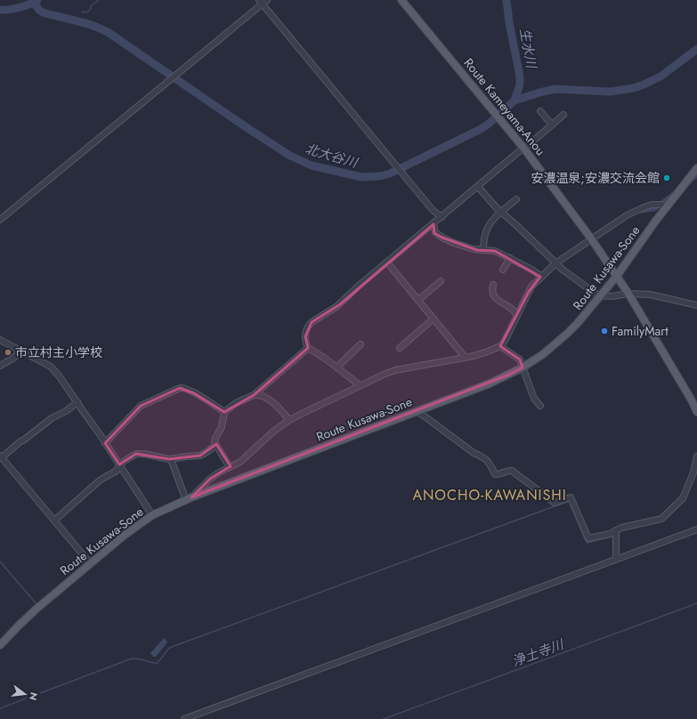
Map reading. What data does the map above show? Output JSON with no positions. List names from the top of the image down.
{
  "streets": {
    "main road": ["Route Kameyama-Anou", "Route Kusawa-Sone"]
  },
  "crossings": [
    ["Route Kameyama-Anou", "Route Kusawa-Sone"]
  ],
  "districts": ["ANOCHO-KAWANISHI"],
  "water": ["生水川", "北大谷川", "浄土寺川"],
  "places": ["安濃温泉;安濃交流会館", "FamilyMart", "市立村主小学校"],
  "north": "right"
}
